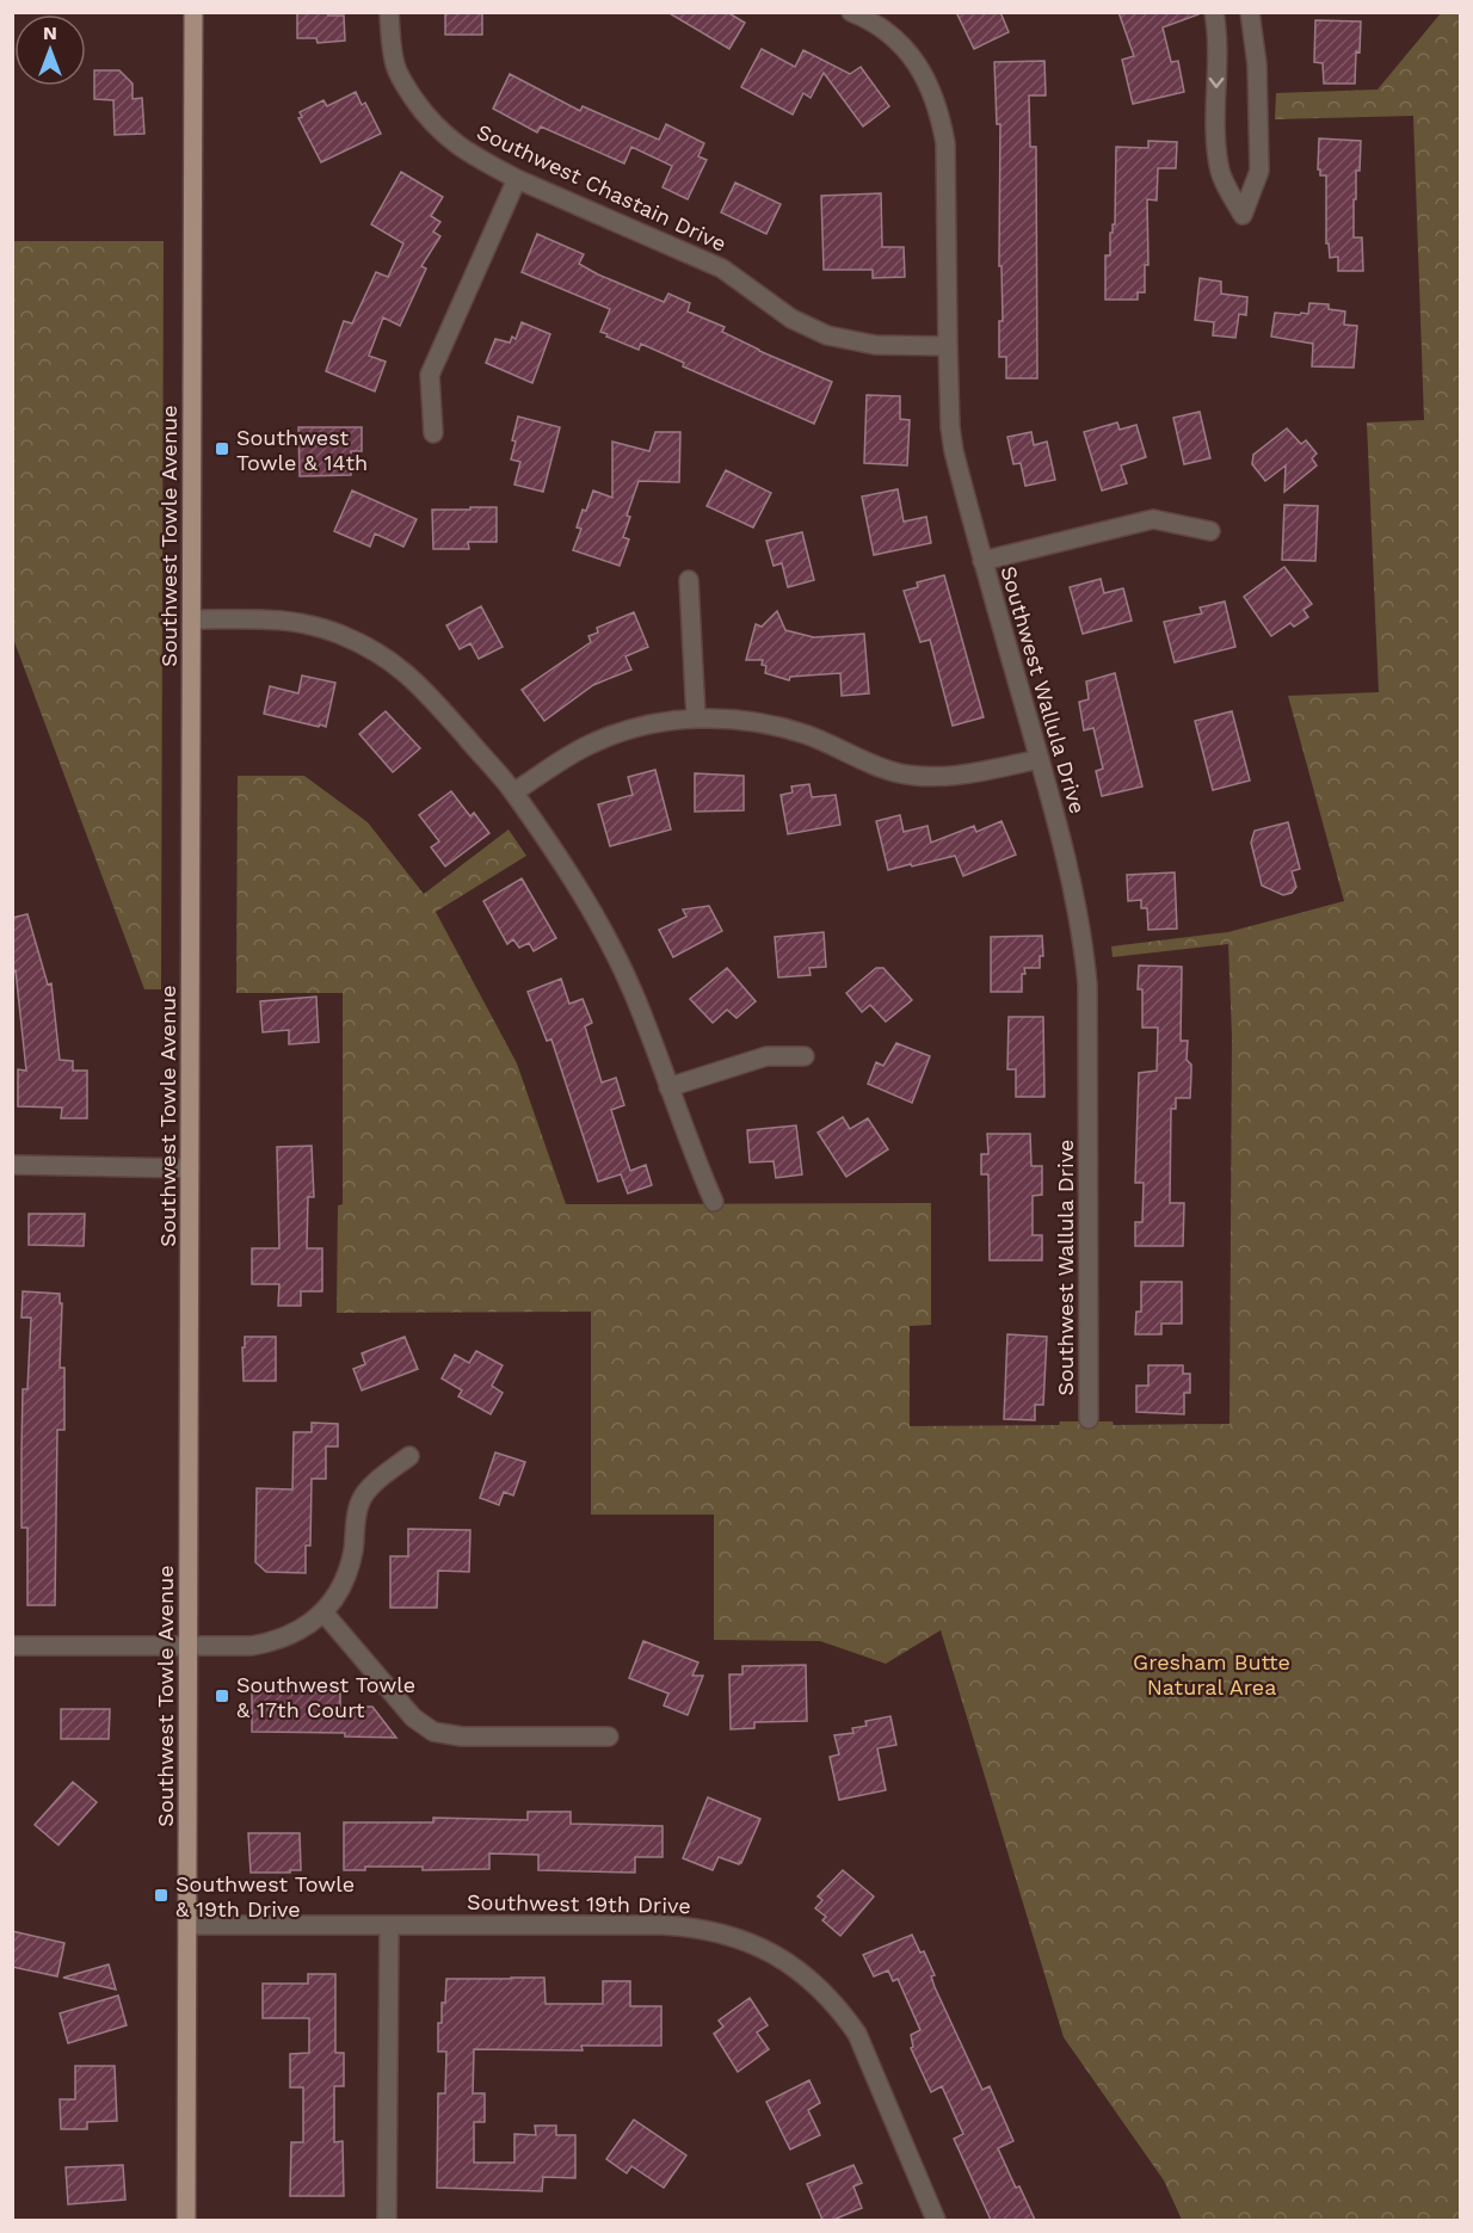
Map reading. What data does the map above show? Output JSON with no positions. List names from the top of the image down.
{
  "streets": {
    "main road": ["Southwest Towle Avenue"],
    "street": ["Southwest Chastain Drive", "Southwest Wallula Drive", "Southwest 19th Drive"]
  },
  "crossings": [
    ["Southwest Chastain Drive", "Southwest Wallula Drive"],
    ["Southwest Towle Avenue", "Southwest 19th Drive"]
  ],
  "parks": ["Gresham Butte Natural Area"],
  "places": {
    "transit": ["Southwest Towle & 14th", "Southwest Towle & 17th Court", "Southwest Towle & 19th Drive"]
  },
  "north": "top"
}
